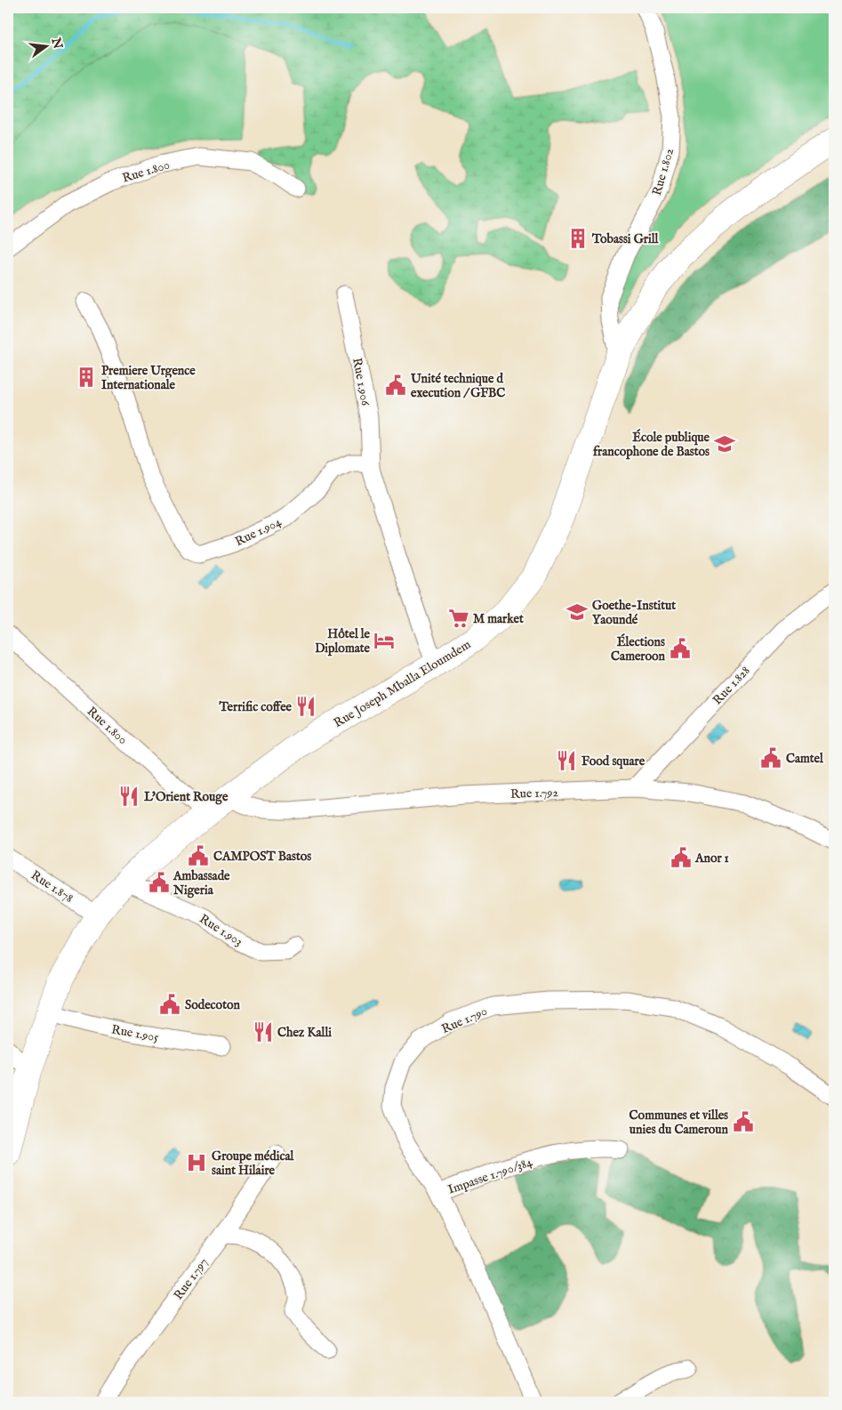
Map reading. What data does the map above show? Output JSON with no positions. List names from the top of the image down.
{
  "streets": {
    "main road": ["Rue Joseph Mballa Eloumdem"],
    "street": [
      "Rue 1.800",
      "Rue 1.802",
      "Rue 1.906",
      "Rue 1.904",
      "Rue 1.828",
      "Rue 1.792",
      "Rue 1.878",
      "Rue 1.903",
      "Rue 1.790",
      "Rue 1.905",
      "Impasse 1.790/384",
      "Rue 1.797"
    ]
  },
  "crossings": [
    ["Rue 1.800", "Rue Joseph Mballa Eloumdem"],
    ["Rue 1.802", "Rue Joseph Mballa Eloumdem"],
    ["Rue 1.906", "Rue 1.904"],
    ["Rue Joseph Mballa Eloumdem", "Rue 1.792"],
    ["Rue Joseph Mballa Eloumdem", "Rue 1.878"],
    ["Rue Joseph Mballa Eloumdem", "Rue 1.903"],
    ["Rue Joseph Mballa Eloumdem", "Rue 1.905"],
    ["Rue 1.828", "Rue 1.792"],
    ["Rue 1.790", "Impasse 1.790/384"]
  ],
  "places": {
    "building": ["Tobassi Grill", "Premiere Urgence Internationale"],
    "public building": [
      "Unité technique d execution / GFBC",
      "Élections Cameroon",
      "Camtel",
      "CAMPOST Bastos",
      "Anor 1",
      "Ambassade Nigeria",
      "Sodecoton",
      "Communes et villes unies du Cameroun"
    ],
    "school or university": ["École publique francophone de Bastos", "Goethe-Institut Yaoundé"],
    "supermarket": ["M market"],
    "hotel": ["Hôtel le Diplomate"],
    "restaurant": [
      "Terrific coffee",
      "Food square",
      "L'Orient Rouge",
      "Chez Kalli"
    ],
    "hospital": ["Groupe médical saint Hilaire"]
  },
  "north": "right"
}
